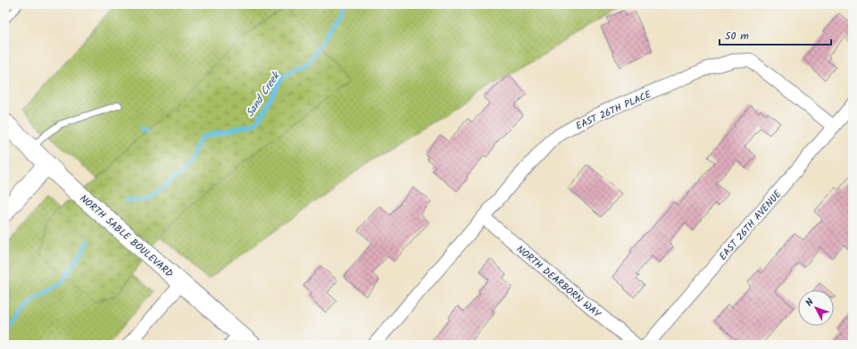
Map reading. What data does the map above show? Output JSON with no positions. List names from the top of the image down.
{
  "streets": {
    "street": [
      "EAST 26TH PLACE",
      "EAST 26TH AVENUE",
      "NORTH SABLE BOULEVARD",
      "NORTH DEARBORN WAY"
    ]
  },
  "crossings": [
    ["EAST 26TH PLACE", "EAST 26TH AVENUE"],
    ["EAST 26TH PLACE", "NORTH DEARBORN WAY"]
  ],
  "water": ["Sand Creek"],
  "scale_bar": "50 m",
  "north": "top left"
}
